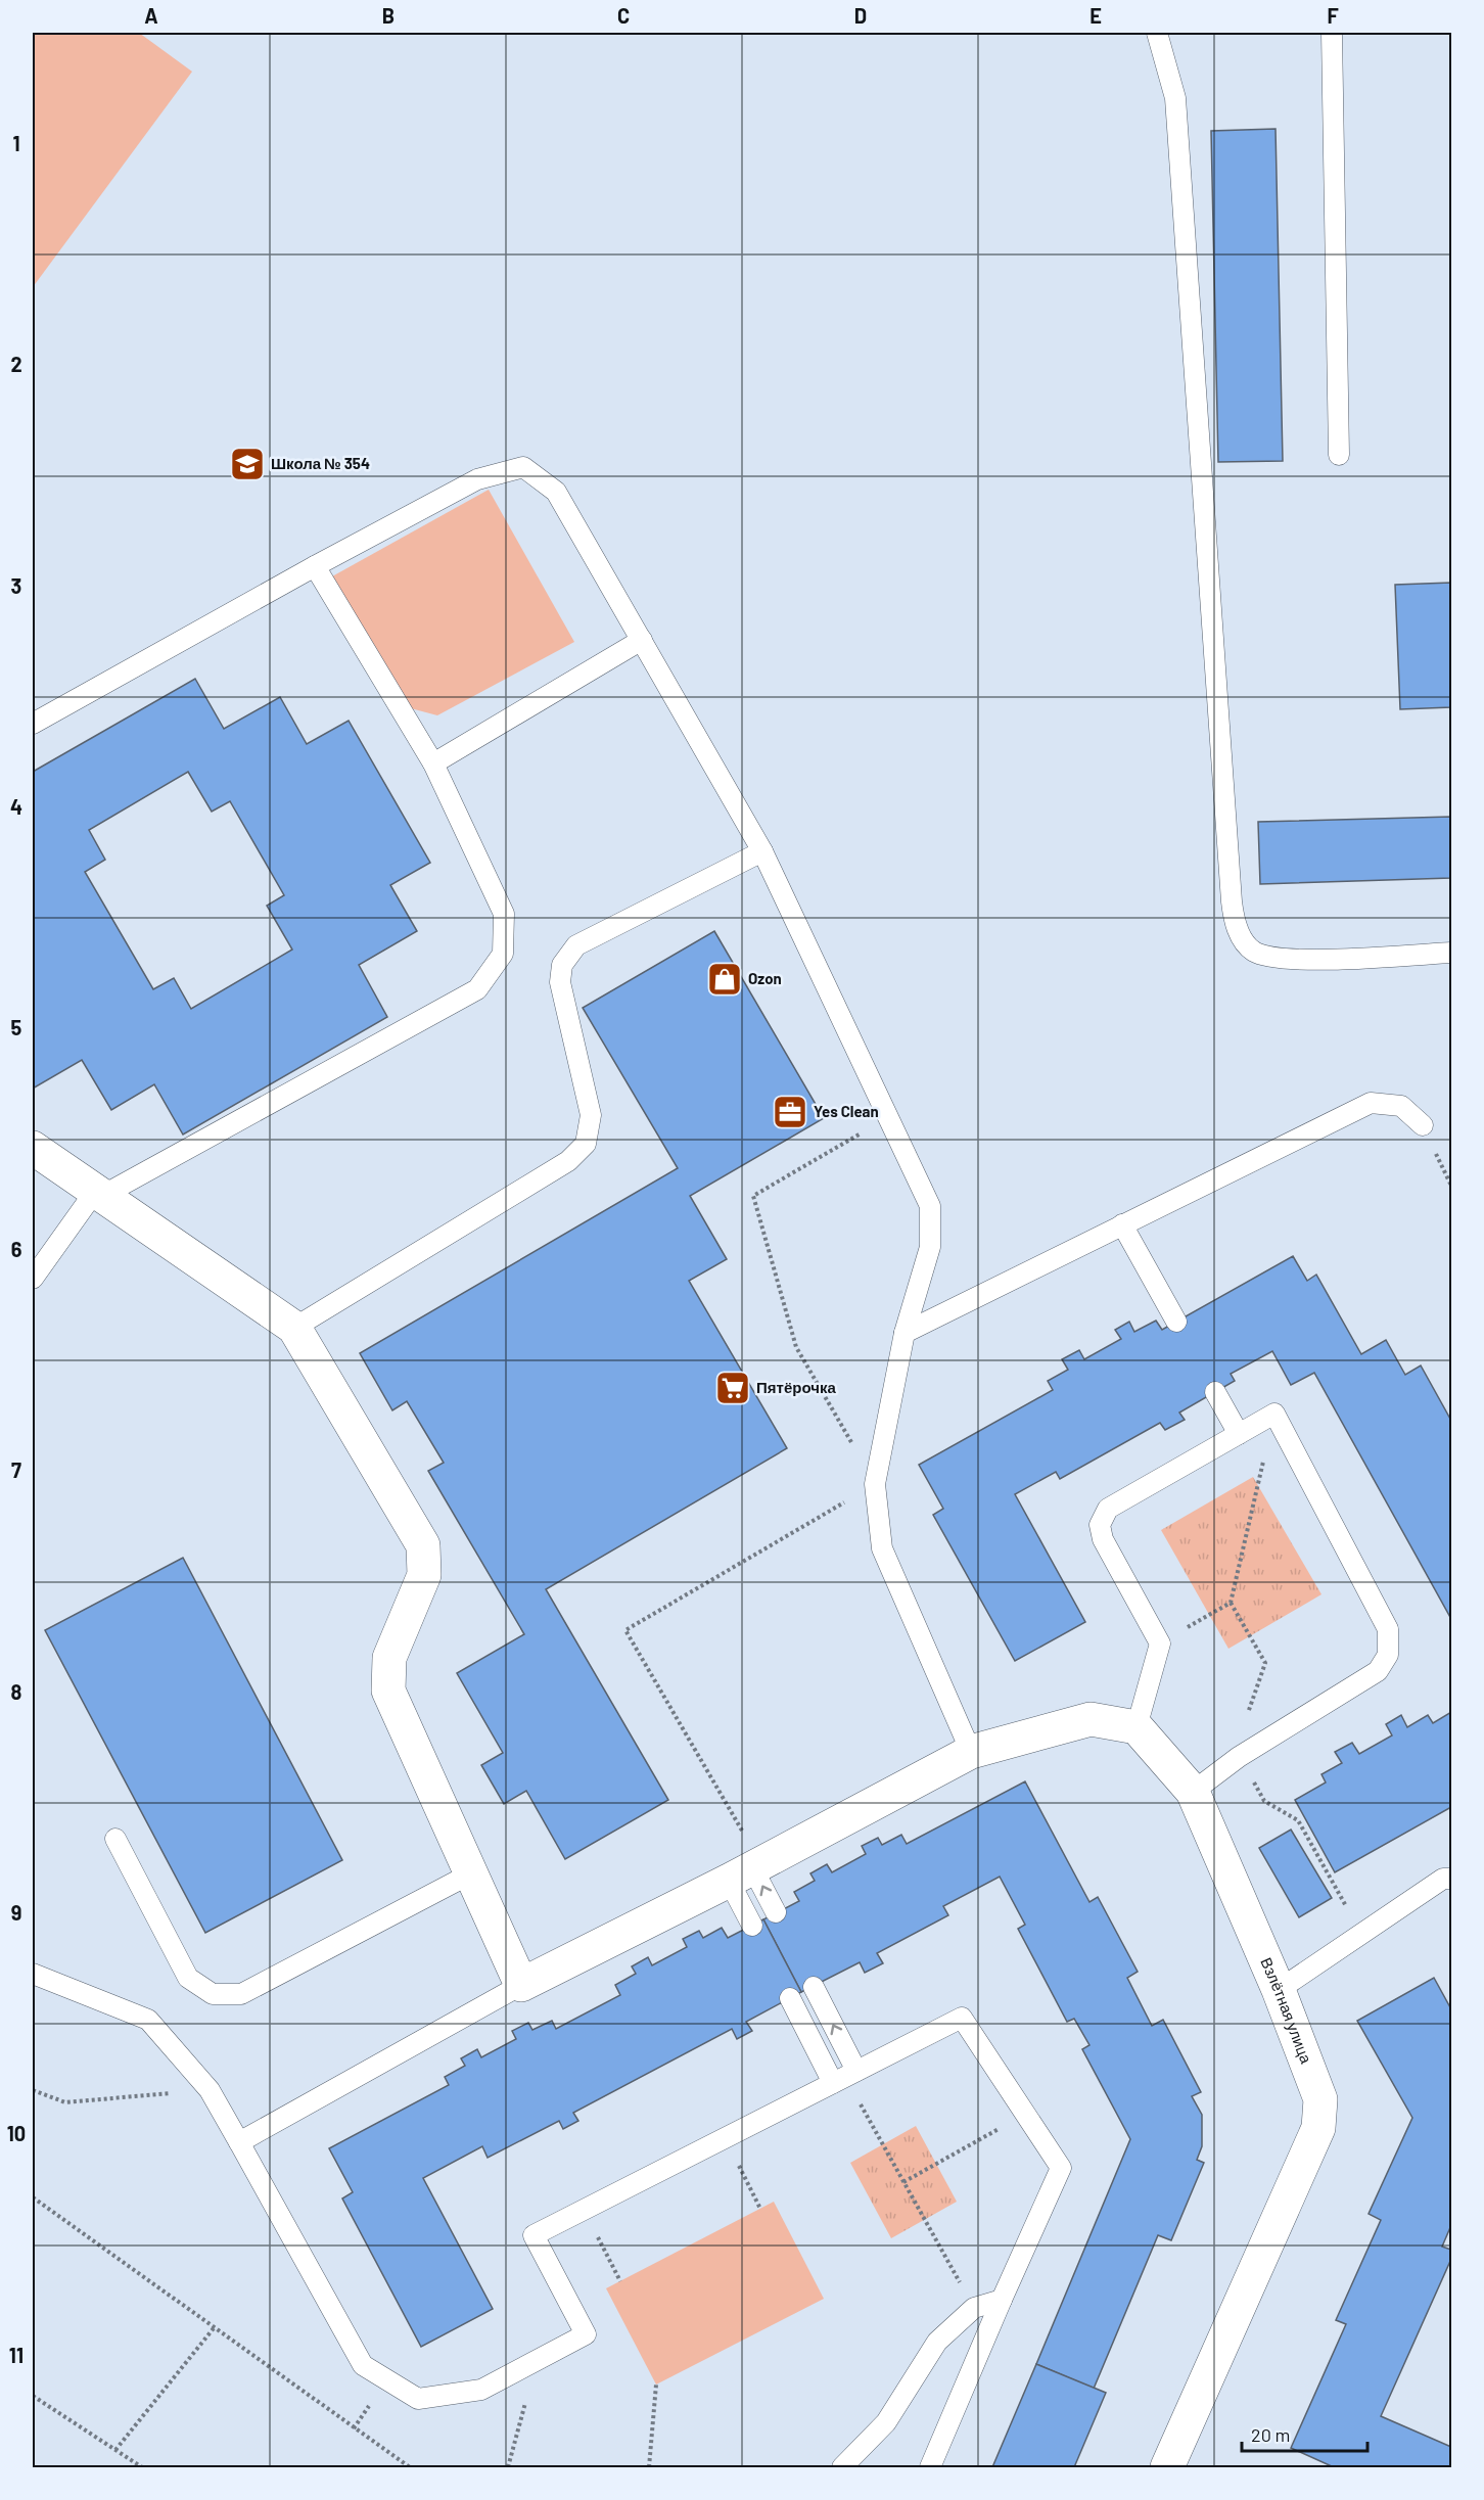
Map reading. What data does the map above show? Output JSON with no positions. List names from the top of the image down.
{
  "streets": {
    "street": ["Взлётная улица"]
  },
  "places": {
    "school or university": ["Школа № 354"],
    "shop": ["Ozon"],
    "office": ["Yes Clean"],
    "supermarket": ["Пятёрочка"]
  },
  "scale_bar": "20 m",
  "grid": {
    "columns": [
      "A",
      "B",
      "C",
      "D",
      "E",
      "F"
    ],
    "rows": [
      "1",
      "2",
      "3",
      "4",
      "5",
      "6",
      "7",
      "8",
      "9",
      "10",
      "11"
    ]
  }
}
